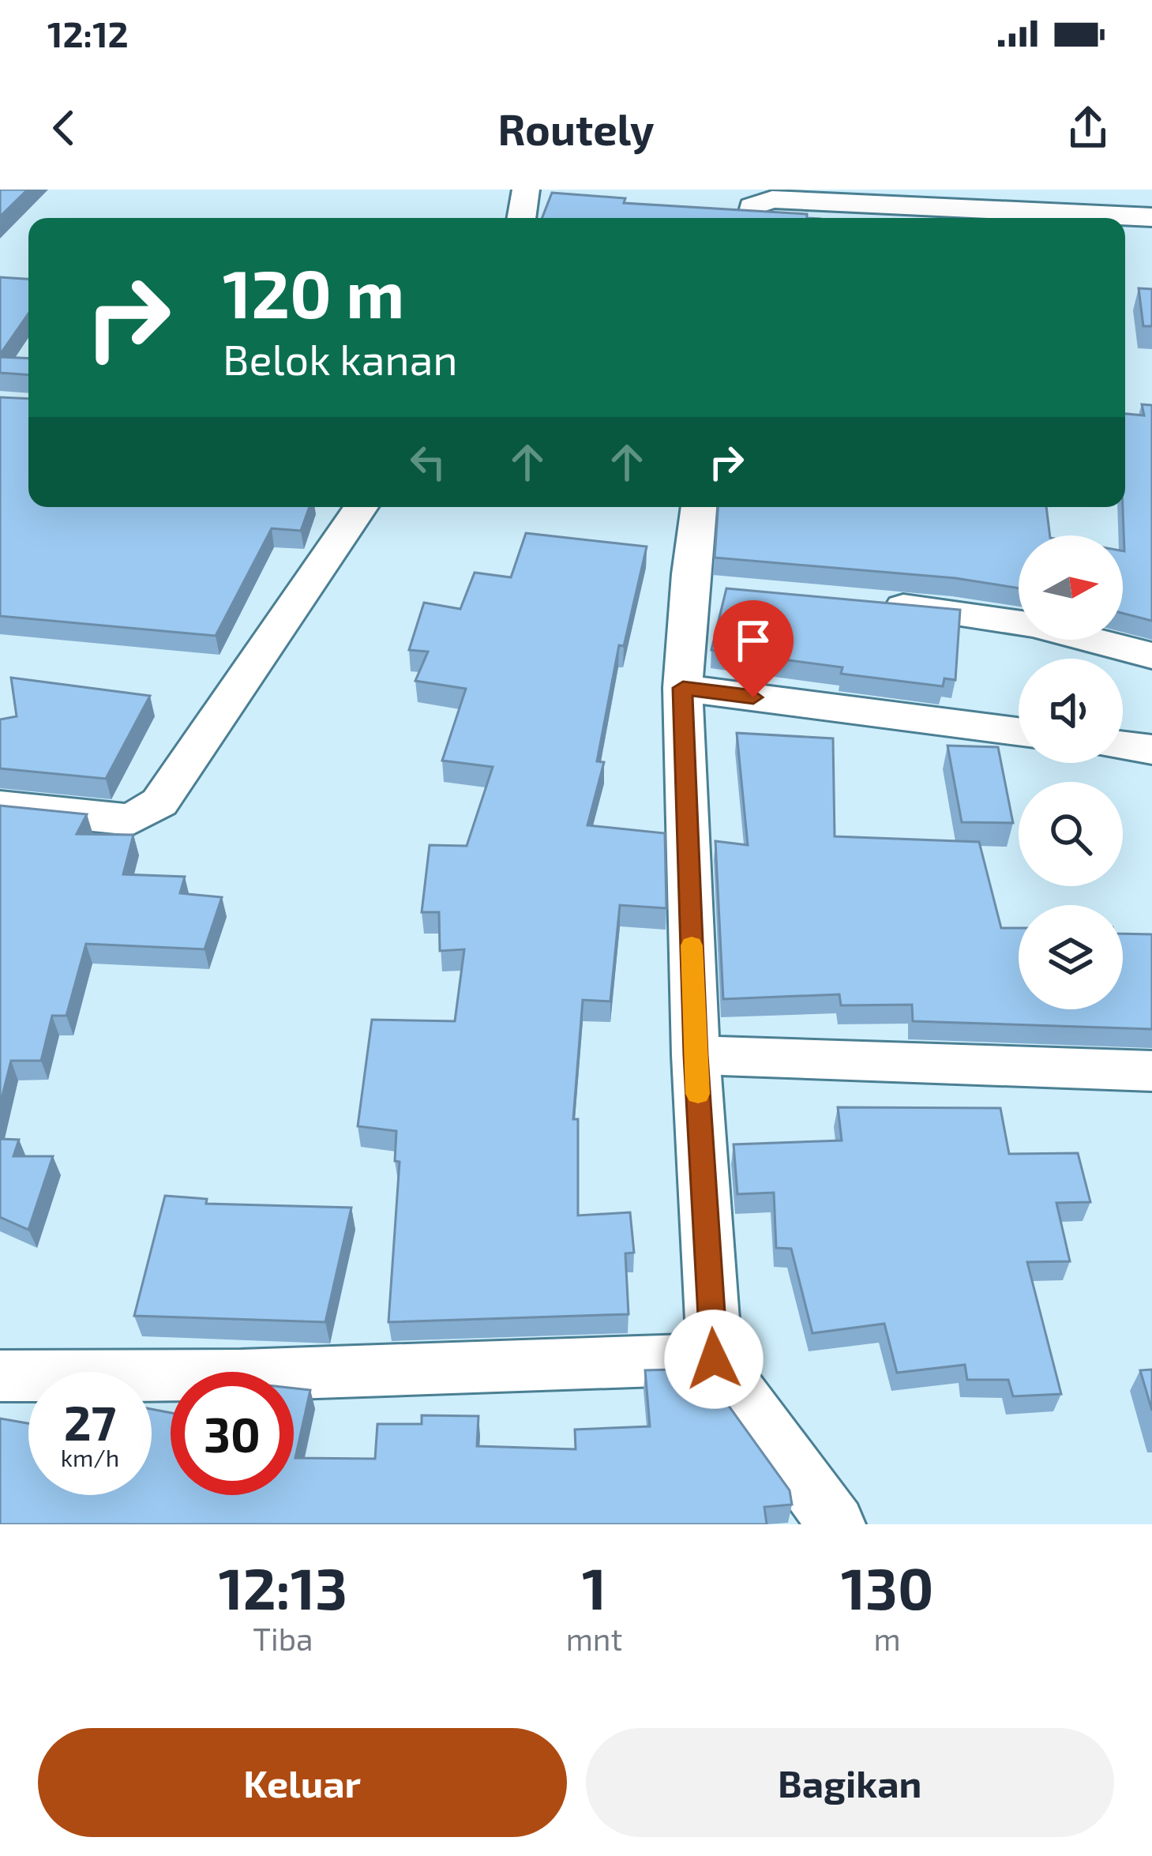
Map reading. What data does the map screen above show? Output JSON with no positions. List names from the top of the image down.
{
  "north": "right",
  "page": {
    "status": "12:12",
    "header": "Routely",
    "turn": ["120 m", "Belok kanan"],
    "speed": "27 km/h",
    "limit": "30",
    "eta": [
      "12:13",
      "Tiba",
      "1",
      "mnt",
      "130",
      "m"
    ],
    "buttons": ["Keluar", "Bagikan"]
  }
}
